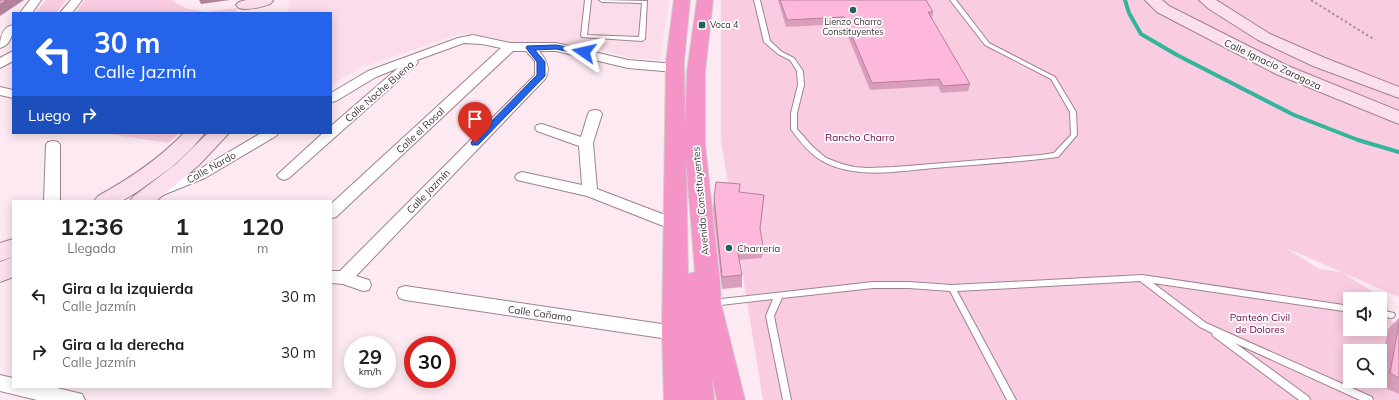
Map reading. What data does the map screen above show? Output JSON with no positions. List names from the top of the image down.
{
  "streets": {
    "highway": ["Avenida Constituyentes"],
    "street": [
      "Calle Ignacio Zaragoza",
      "Calle Noche Buena",
      "Calle el Rosal",
      "Calle Nardo",
      "Calle Jazmín",
      "Calle Cañamo"
    ]
  },
  "crossings": [
    ["Avenida Constituyentes", "Calle Cañamo"]
  ],
  "parks": ["Rancho Charro", "Panteón Civil de Dolores"],
  "places": {
    "other": ["Lienzo Charro Constituyentes", "Charrería"],
    "transit": ["Voca 4"]
  },
  "page": {
    "turn": ["30 m", "Calle Jazmín"],
    "then": "Luego",
    "eta": [
      "12:36",
      "Llegada",
      "1",
      "min",
      "120",
      "m"
    ],
    "list": [
      {
        "name": "Gira a la izquierda",
        "note": "Calle Jazmín",
        "value": "30 m"
      },
      {
        "name": "Gira a la derecha",
        "note": "Calle Jazmín",
        "value": "30 m"
      }
    ],
    "speed": "29 km/h",
    "limit": "30"
  }
}
